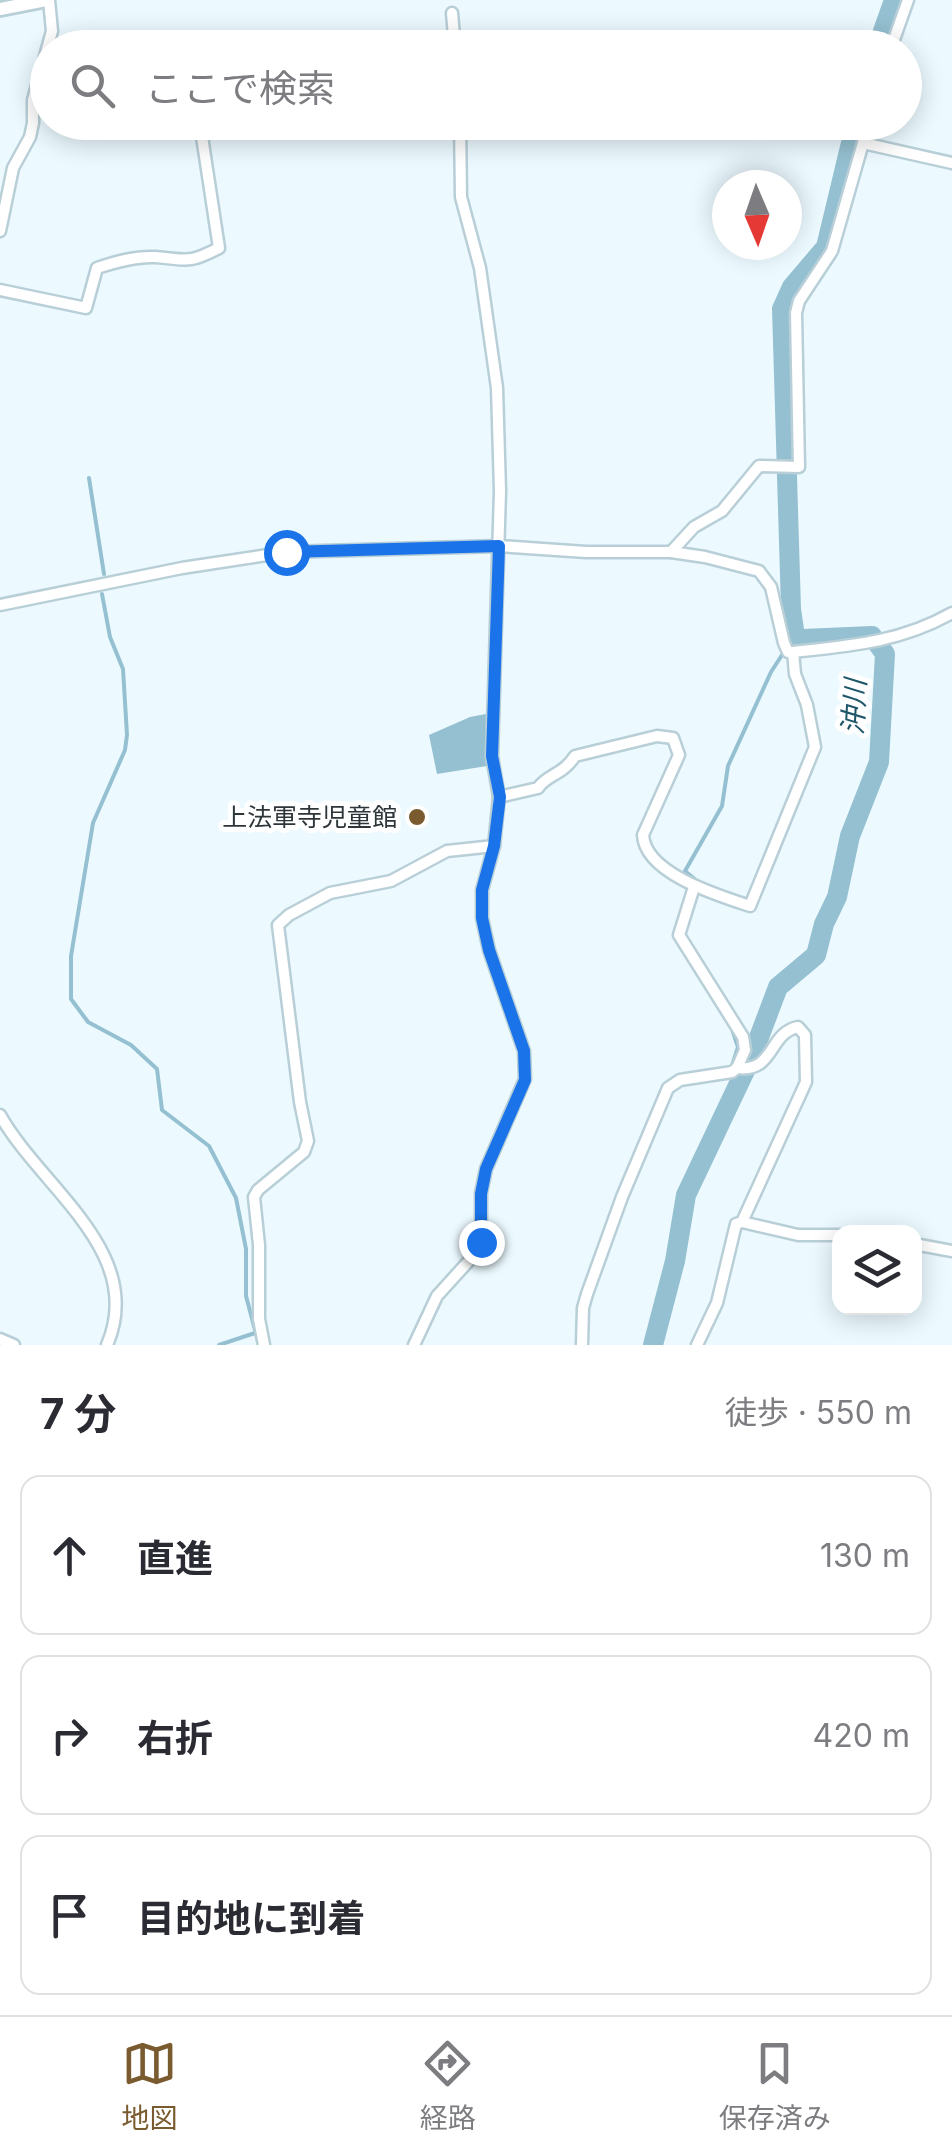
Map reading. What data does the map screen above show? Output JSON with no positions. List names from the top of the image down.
{
  "water": ["沖川"],
  "places": ["上法軍寺児童館"],
  "north": "bottom",
  "page": {
    "search": "ここで検索",
    "heading": ["7 分", "徒歩 · 550 m"],
    "list": [
      ["直進", "130 m"],
      ["右折", "420 m"],
      "目的地に到着"
    ],
    "nav": ["地図", "経路", "保存済み"]
  }
}
